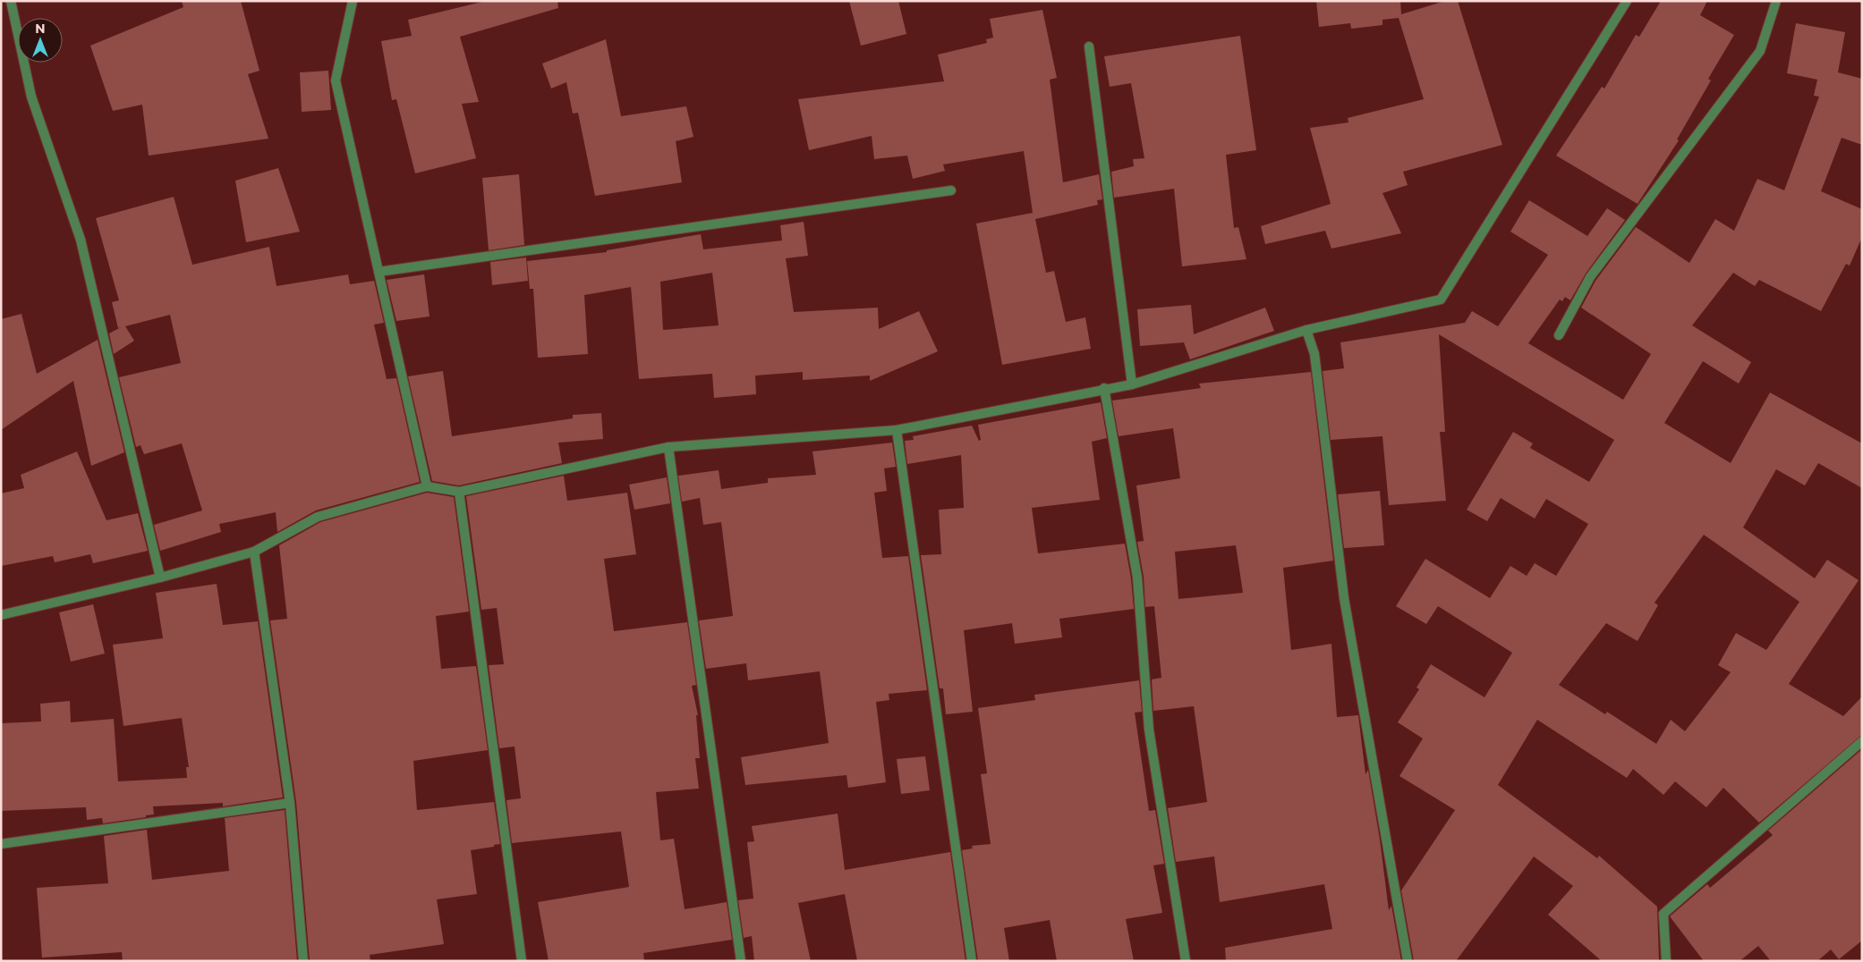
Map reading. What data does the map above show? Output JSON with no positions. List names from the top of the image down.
{
  "north": "top"
}
